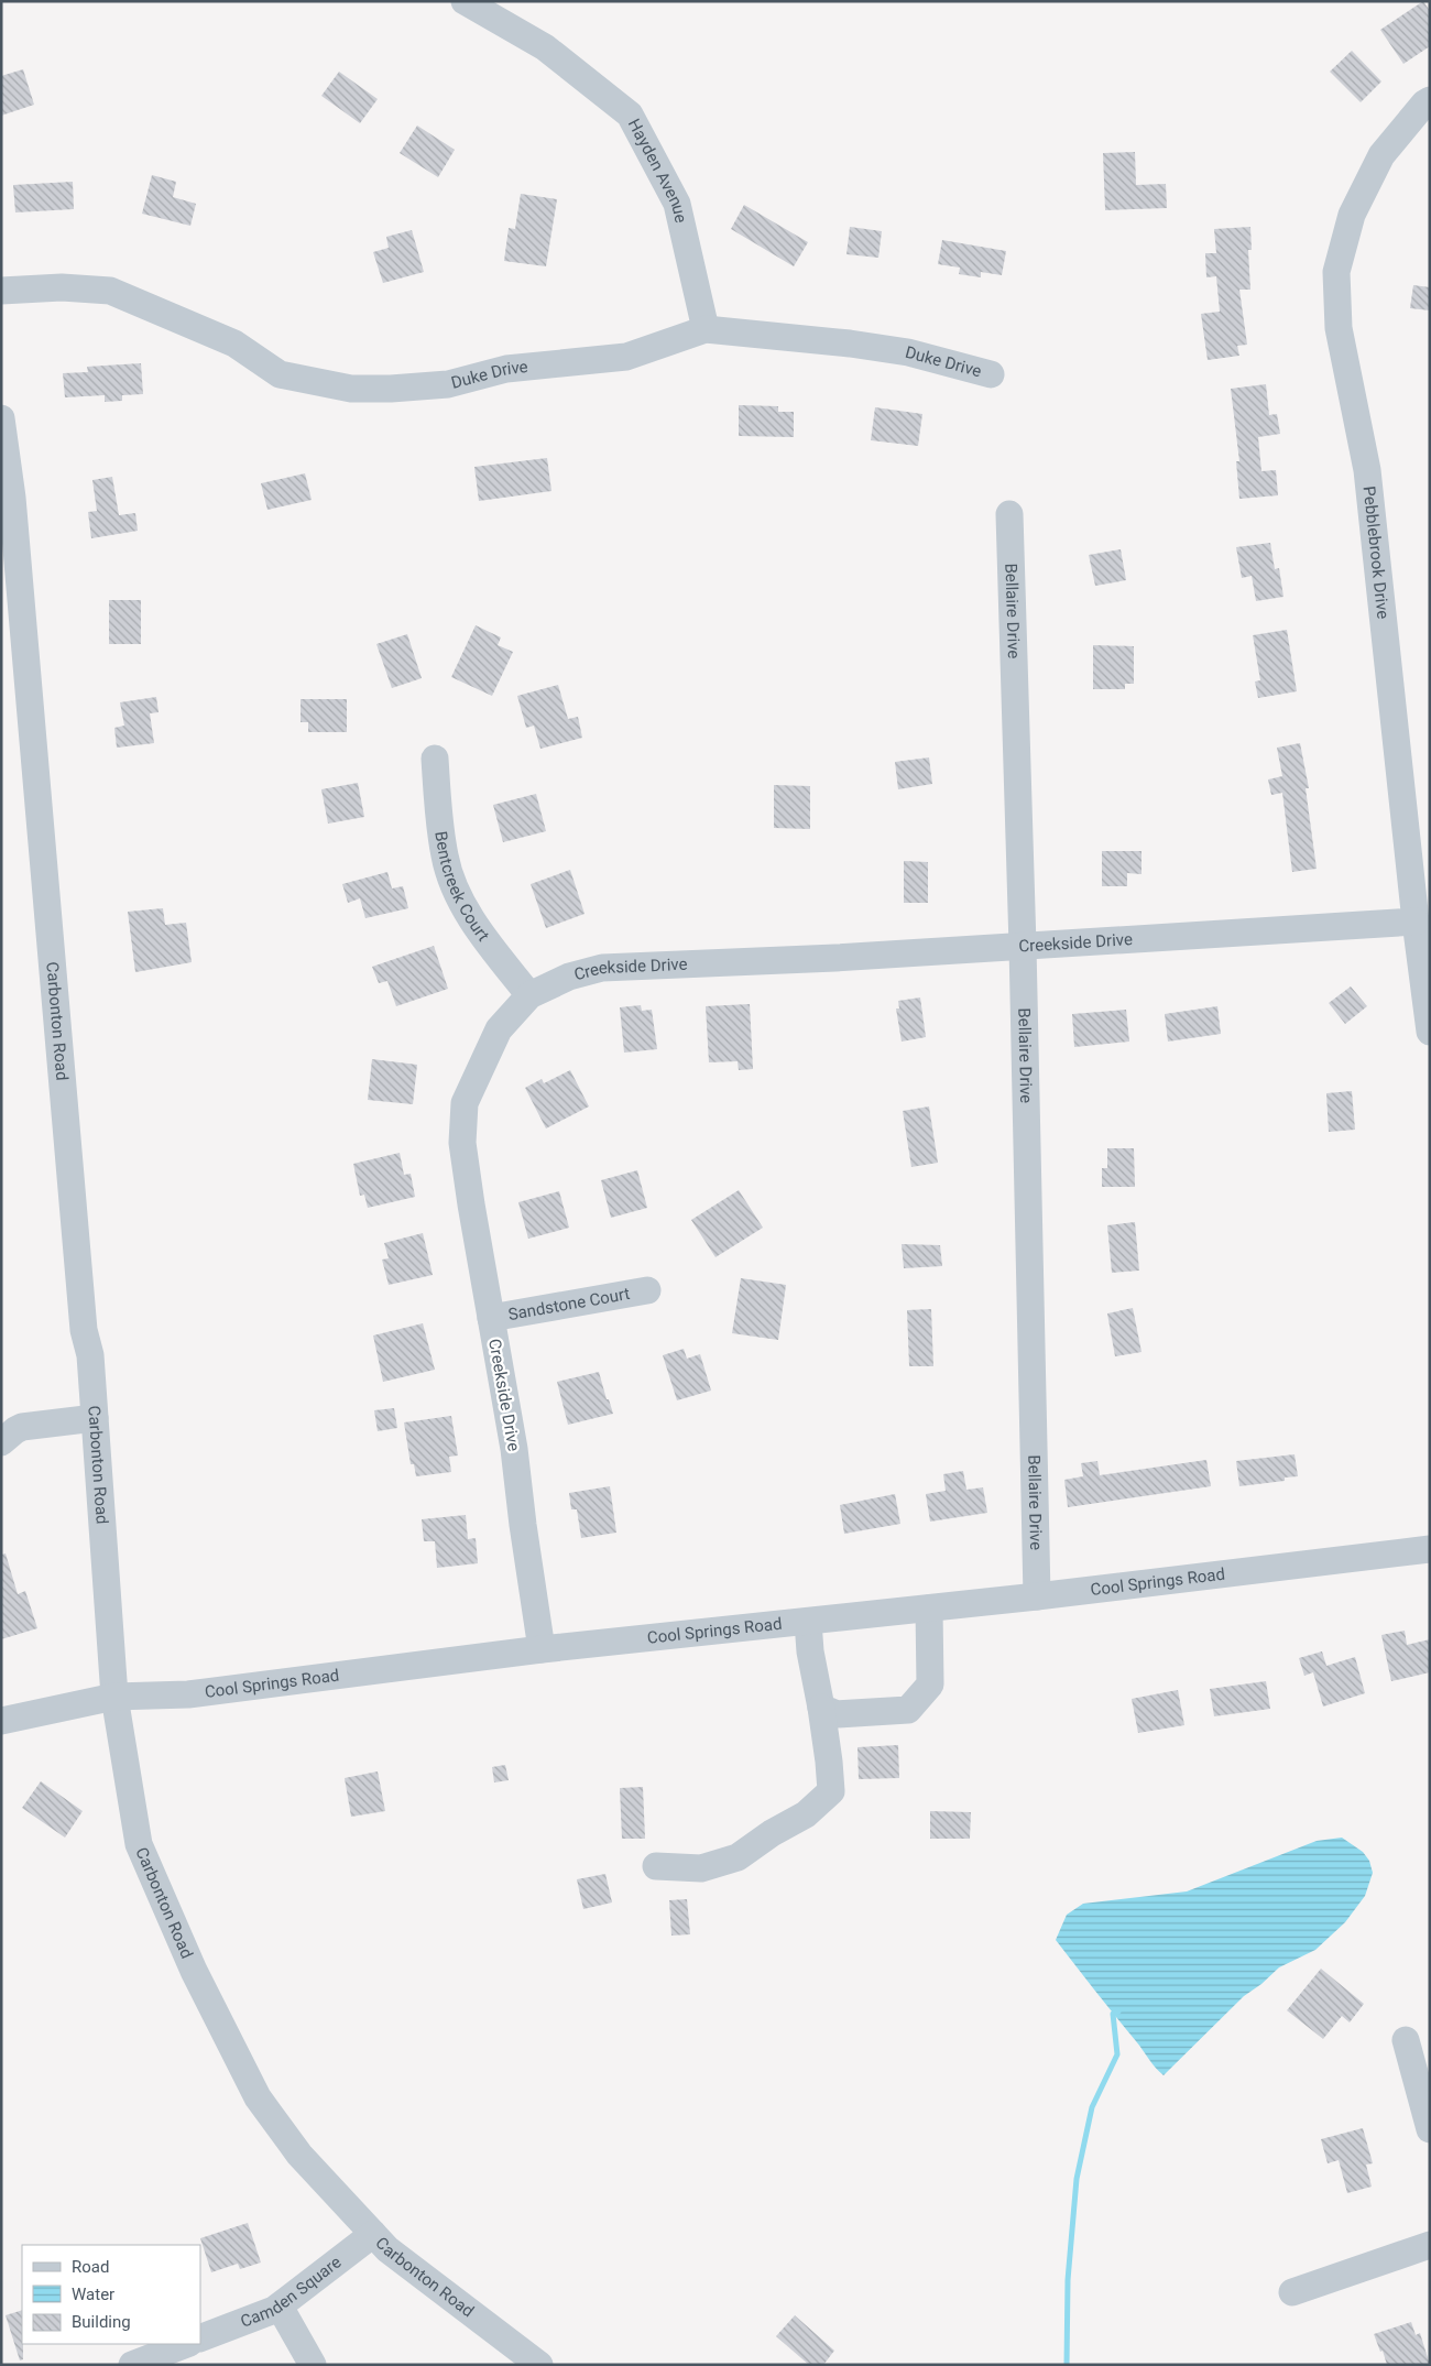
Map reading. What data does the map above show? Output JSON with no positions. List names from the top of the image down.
{
  "streets": {
    "street": [
      "Hayden Avenue",
      "Duke Drive",
      "Pebblebrook Drive",
      "Bellaire Drive",
      "Bentcreek Court",
      "Creekside Drive",
      "Carbonton Road",
      "Sandstone Court",
      "Cool Springs Road",
      "Camden Square"
    ]
  },
  "crossings": [
    ["Hayden Avenue", "Duke Drive"],
    ["Pebblebrook Drive", "Creekside Drive"],
    ["Bellaire Drive", "Creekside Drive"],
    ["Bellaire Drive", "Cool Springs Road"],
    ["Bentcreek Court", "Creekside Drive"],
    ["Creekside Drive", "Sandstone Court"],
    ["Creekside Drive", "Cool Springs Road"],
    ["Carbonton Road", "Cool Springs Road"],
    ["Carbonton Road", "Camden Square"]
  ],
  "legend": ["Road", "Water", "Building"]
}
